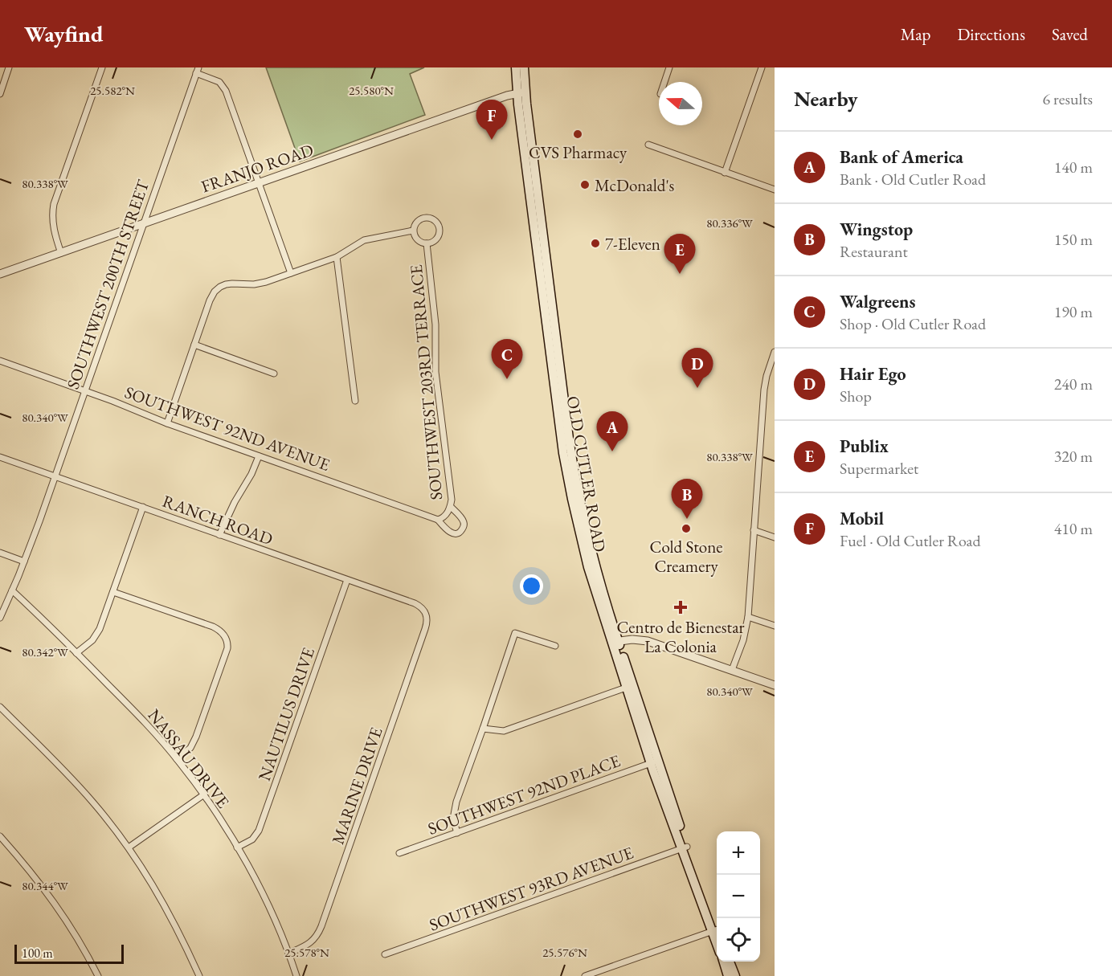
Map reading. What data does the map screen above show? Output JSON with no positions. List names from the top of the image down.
{
  "streets": {
    "main road": ["OLD CUTLER ROAD"],
    "street": [
      "FRANJO ROAD",
      "SOUTHWEST 200TH STREET",
      "SOUTHWEST 203RD TERRACE",
      "SOUTHWEST 92ND AVENUE",
      "RANCH ROAD",
      "NAUTILUS DRIVE",
      "NASSAU DRIVE",
      "MARINE DRIVE",
      "SOUTHWEST 92ND PLACE",
      "SOUTHWEST 93RD AVENUE"
    ]
  },
  "crossings": [
    ["FRANJO ROAD", "SOUTHWEST 200TH STREET"],
    ["FRANJO ROAD", "OLD CUTLER ROAD"],
    ["SOUTHWEST 200TH STREET", "SOUTHWEST 92ND AVENUE"],
    ["SOUTHWEST 200TH STREET", "RANCH ROAD"],
    ["SOUTHWEST 200TH STREET", "NASSAU DRIVE"],
    ["SOUTHWEST 203RD TERRACE", "SOUTHWEST 92ND AVENUE"],
    ["OLD CUTLER ROAD", "SOUTHWEST 92ND PLACE"],
    ["OLD CUTLER ROAD", "SOUTHWEST 93RD AVENUE"],
    ["RANCH ROAD", "NAUTILUS DRIVE"],
    ["RANCH ROAD", "MARINE DRIVE"],
    ["NAUTILUS DRIVE", "NASSAU DRIVE"],
    ["NASSAU DRIVE", "MARINE DRIVE"]
  ],
  "places": {
    "other": [
      "CVS Pharmacy",
      "McDonald's",
      "7-Eleven",
      "Cold Stone Creamery"
    ],
    "health": ["Centro de Bienestar La Colonia"]
  },
  "scale_bar": "100 m",
  "north": "left",
  "page": {
    "header": "Wayfind",
    "nav": ["Map", "Directions", "Saved"],
    "heading": ["Nearby", "6 results"],
    "pins": [
      "F",
      "E",
      "C",
      "D",
      "A",
      "B"
    ],
    "list": [
      {
        "mark": "A",
        "name": "Bank of America",
        "note": "Bank · Old Cutler Road",
        "value": "140 m"
      },
      {
        "mark": "B",
        "name": "Wingstop",
        "note": "Restaurant",
        "value": "150 m"
      },
      {
        "mark": "C",
        "name": "Walgreens",
        "note": "Shop · Old Cutler Road",
        "value": "190 m"
      },
      {
        "mark": "D",
        "name": "Hair Ego",
        "note": "Shop",
        "value": "240 m"
      },
      {
        "mark": "E",
        "name": "Publix",
        "note": "Supermarket",
        "value": "320 m"
      },
      {
        "mark": "F",
        "name": "Mobil",
        "note": "Fuel · Old Cutler Road",
        "value": "410 m"
      }
    ],
    "map_buttons": ["+", "−"],
    "scale": "100 m"
  },
  "coordinates": [
    "25.582°N",
    "25.580°N",
    "80.338°W",
    "80.336°W",
    "80.340°W",
    "80.342°W",
    "80.344°W",
    "25.578°N",
    "25.576°N"
  ]
}
